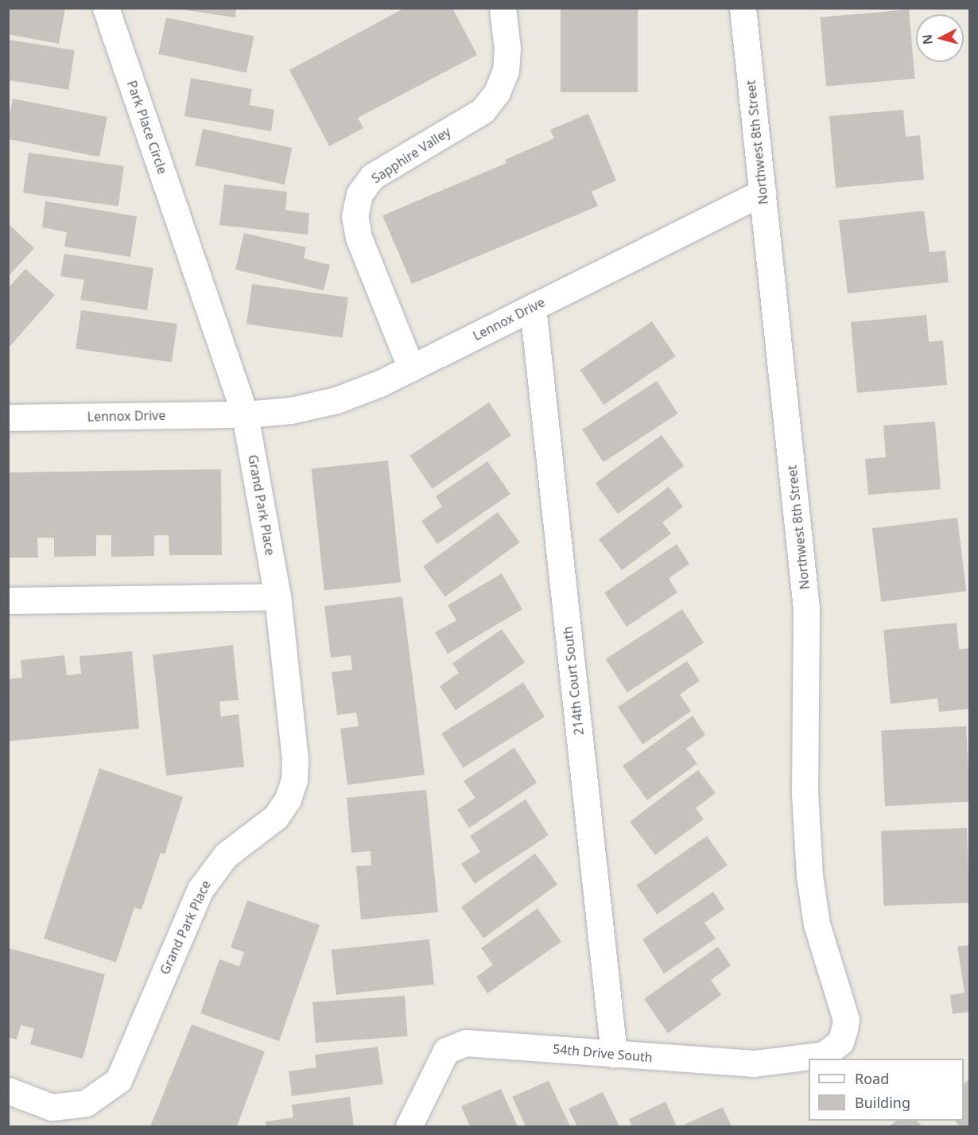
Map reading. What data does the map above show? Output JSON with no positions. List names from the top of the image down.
{
  "streets": {
    "street": [
      "Park Place Circle",
      "Northwest 8th Street",
      "Sapphire Valley",
      "Lennox Drive",
      "Grand Park Place",
      "214th Court South",
      "54th Drive South"
    ]
  },
  "crossings": [
    ["Park Place Circle", "Lennox Drive"],
    ["Park Place Circle", "Grand Park Place"],
    ["Northwest 8th Street", "Lennox Drive"],
    ["Northwest 8th Street", "54th Drive South"],
    ["Sapphire Valley", "Lennox Drive"],
    ["Lennox Drive", "Grand Park Place"],
    ["Lennox Drive", "214th Court South"],
    ["214th Court South", "54th Drive South"]
  ],
  "legend": ["Road", "Building"],
  "north": "left"
}
